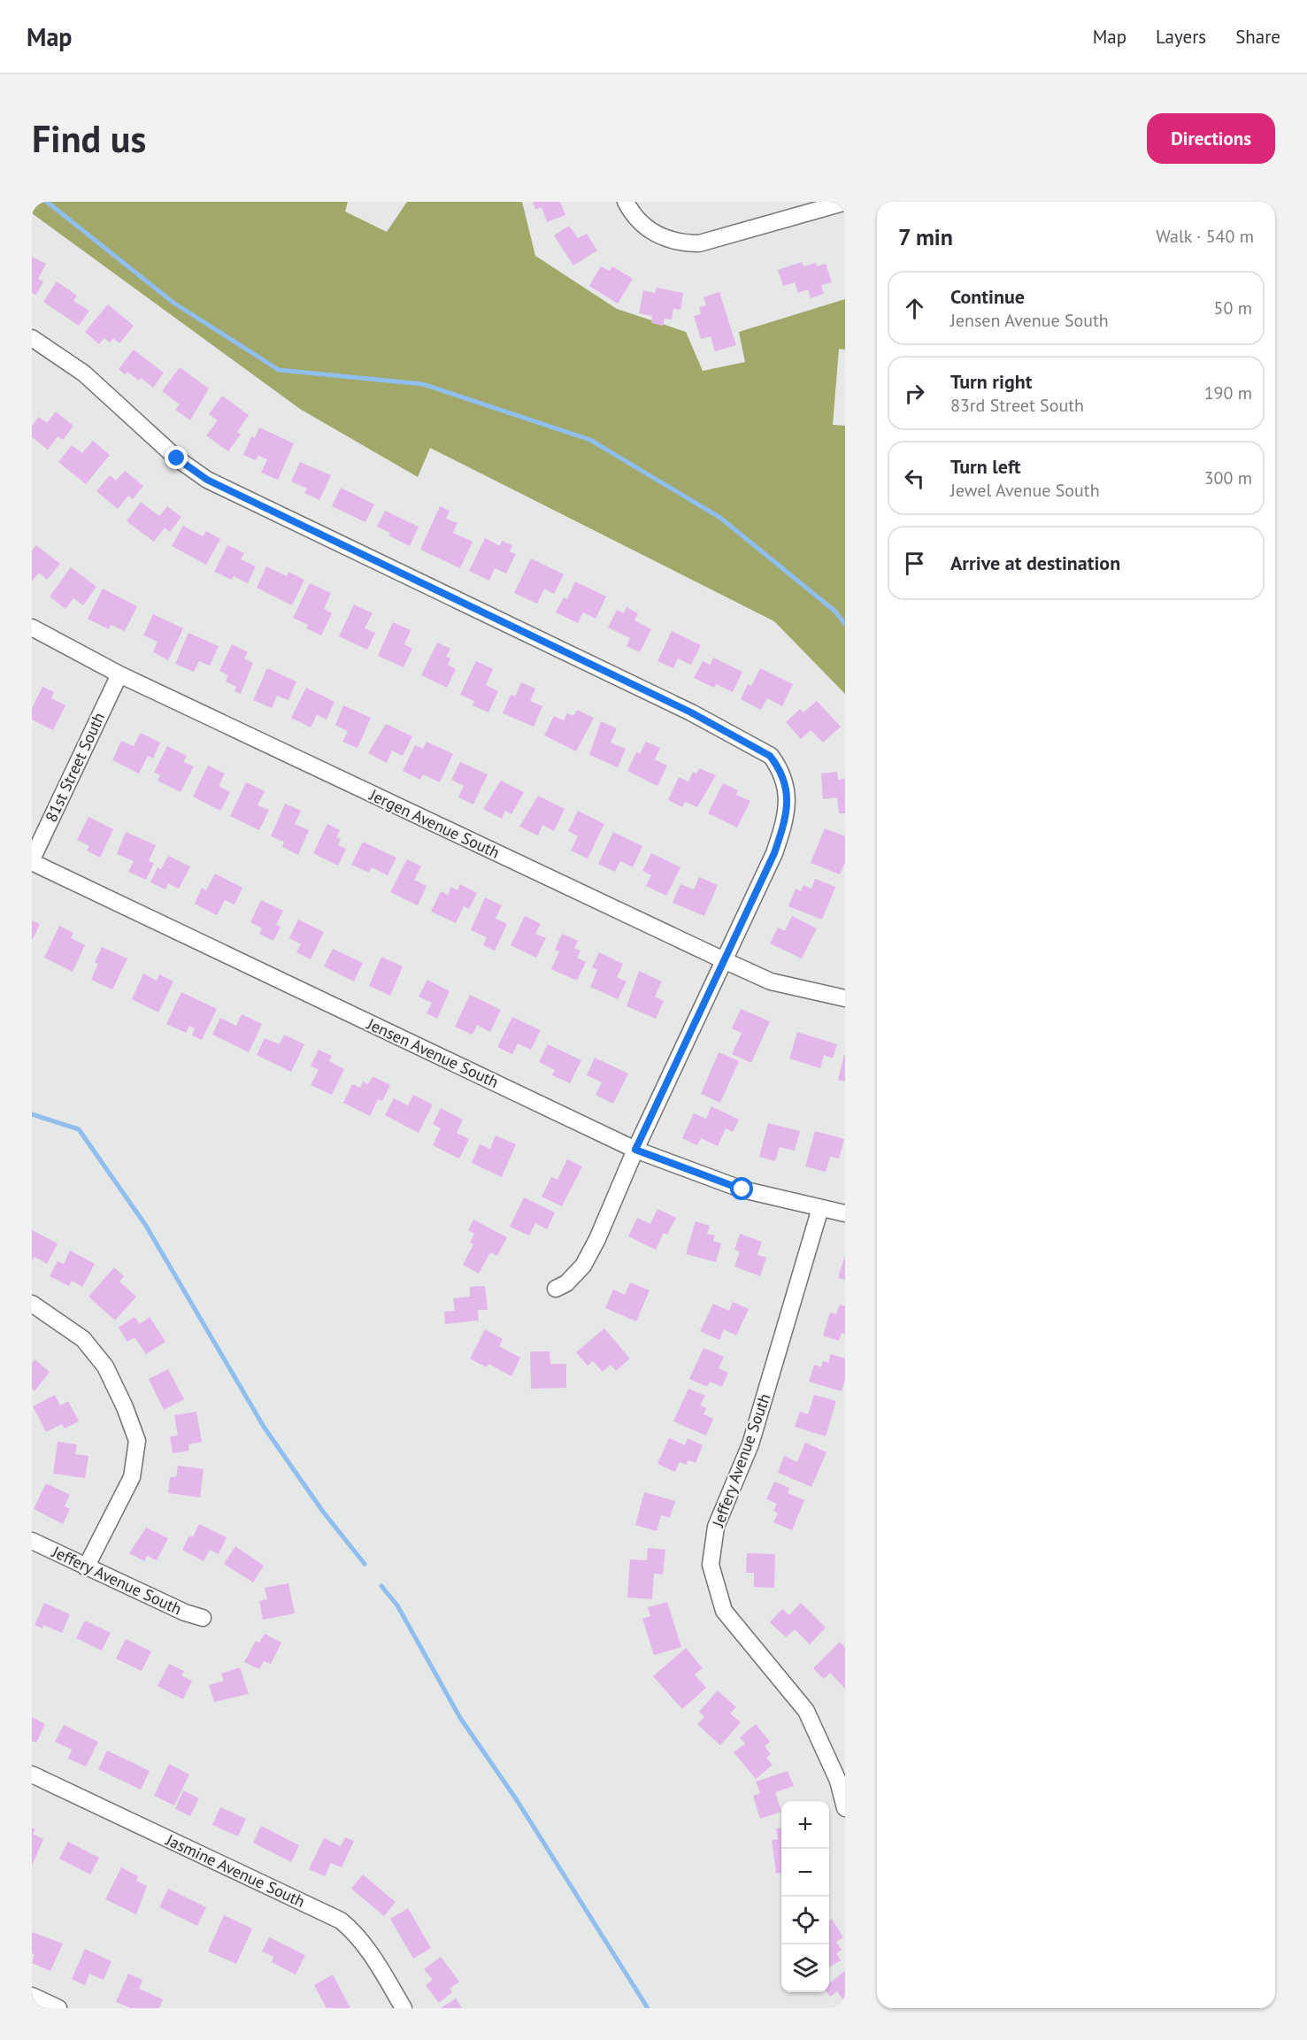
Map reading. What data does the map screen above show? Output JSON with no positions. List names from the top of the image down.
{
  "streets": {
    "street": [
      "81st Street South",
      "Jergen Avenue South",
      "Jensen Avenue South",
      "Jeffery Avenue South",
      "Jasmine Avenue South"
    ]
  },
  "crossings": [
    ["81st Street South", "Jergen Avenue South"],
    ["81st Street South", "Jensen Avenue South"],
    ["Jensen Avenue South", "Jeffery Avenue South"]
  ],
  "page": {
    "header": "Map",
    "nav": ["Map", "Layers", "Share"],
    "buttons": "Directions",
    "title": "Find us",
    "heading": ["7 min", "Walk · 540 m"],
    "list": [
      ["Continue", "Jensen Avenue South", "50 m"],
      ["Turn right", "83rd Street South", "190 m"],
      ["Turn left", "Jewel Avenue South", "300 m"],
      "Arrive at destination"
    ],
    "map_buttons": ["+", "−"]
  }
}
